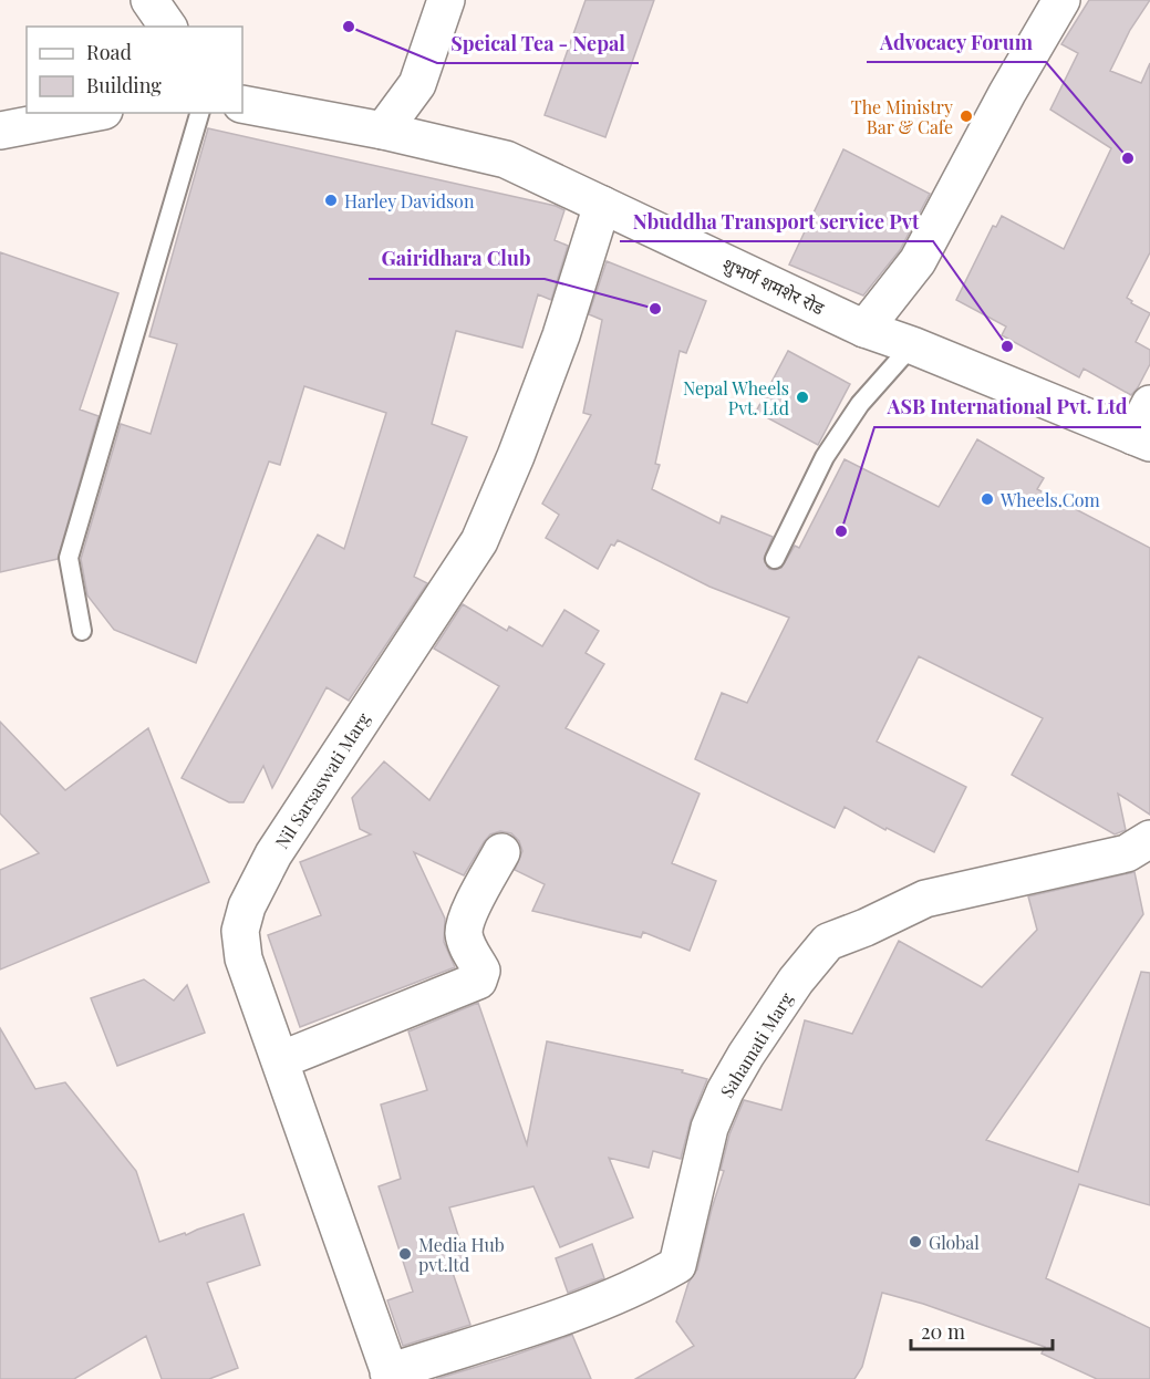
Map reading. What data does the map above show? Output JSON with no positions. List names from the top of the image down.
{
  "streets": {
    "street": ["शुभर्ण शमशेर रोड", "Nil Sarsaswati Marg", "Sahamati Marg"]
  },
  "crossings": [
    ["शुभर्ण शमशेर रोड", "Nil Sarsaswati Marg"],
    ["Nil Sarsaswati Marg", "Sahamati Marg"]
  ],
  "places": [
    "Speical Tea - Nepal",
    "The Ministry Bar & Cafe",
    "Advocacy Forum",
    "Harley Davidson",
    "Gairidhara Club",
    "Nbuddha Transport service Pvt",
    "Nepal Wheels Pvt. Ltd",
    "Wheels.Com",
    "ASB International Pvt. Ltd",
    "Global",
    "Media Hub pvt.ltd"
  ],
  "legend": ["Road", "Building"],
  "scale_bar": "20 m"
}
